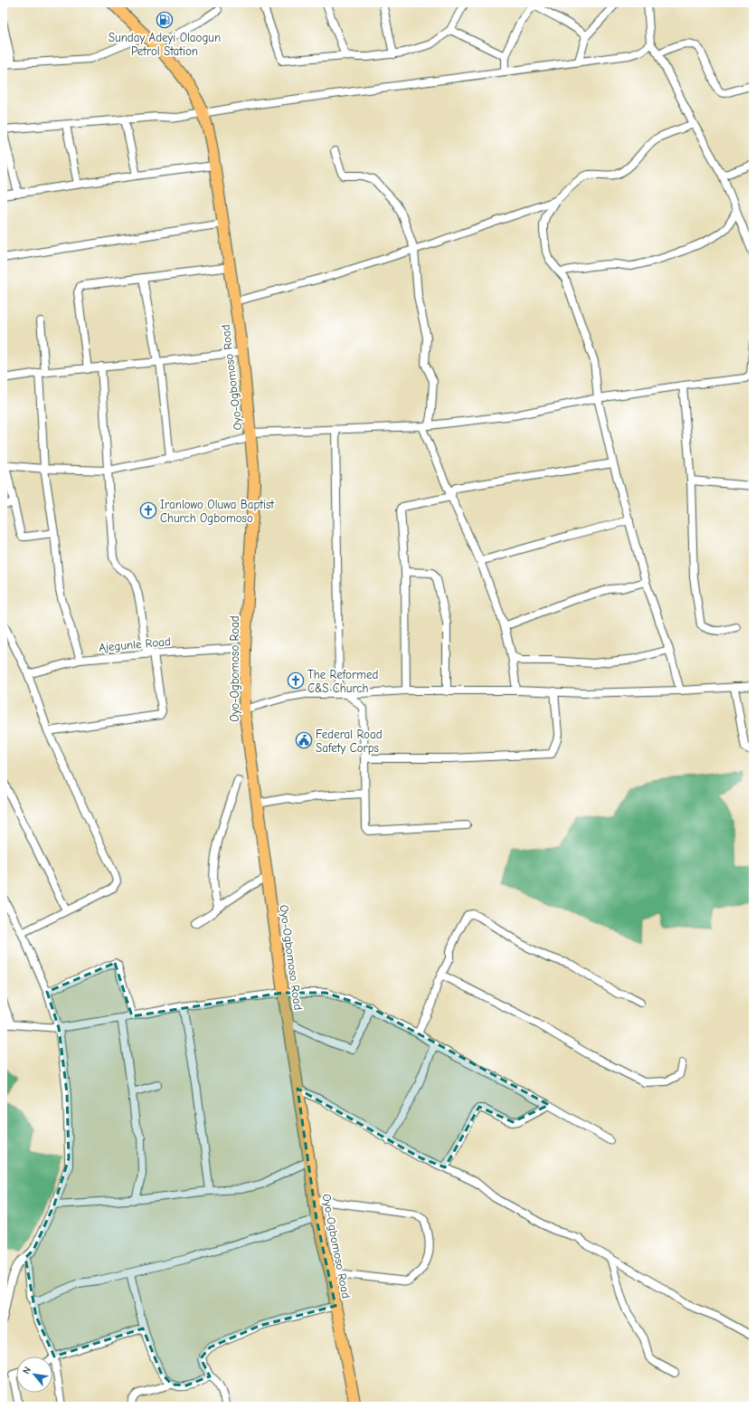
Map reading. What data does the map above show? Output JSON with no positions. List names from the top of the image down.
{
  "streets": {
    "highway": ["Oyo-Ogbomoso Road"],
    "street": ["Ajegunle Road"]
  },
  "crossings": [
    ["Oyo-Ogbomoso Road", "Ajegunle Road"]
  ],
  "places": {
    "fuel station": ["Sunday Adeyi Olaogun Petrol Station"],
    "church": ["Iranlowo Oluwa Baptist Church Ogbomoso", "The Reformed C&S Church"],
    "public building": ["Federal Road Safety Corps"]
  },
  "north": "top left"
}
